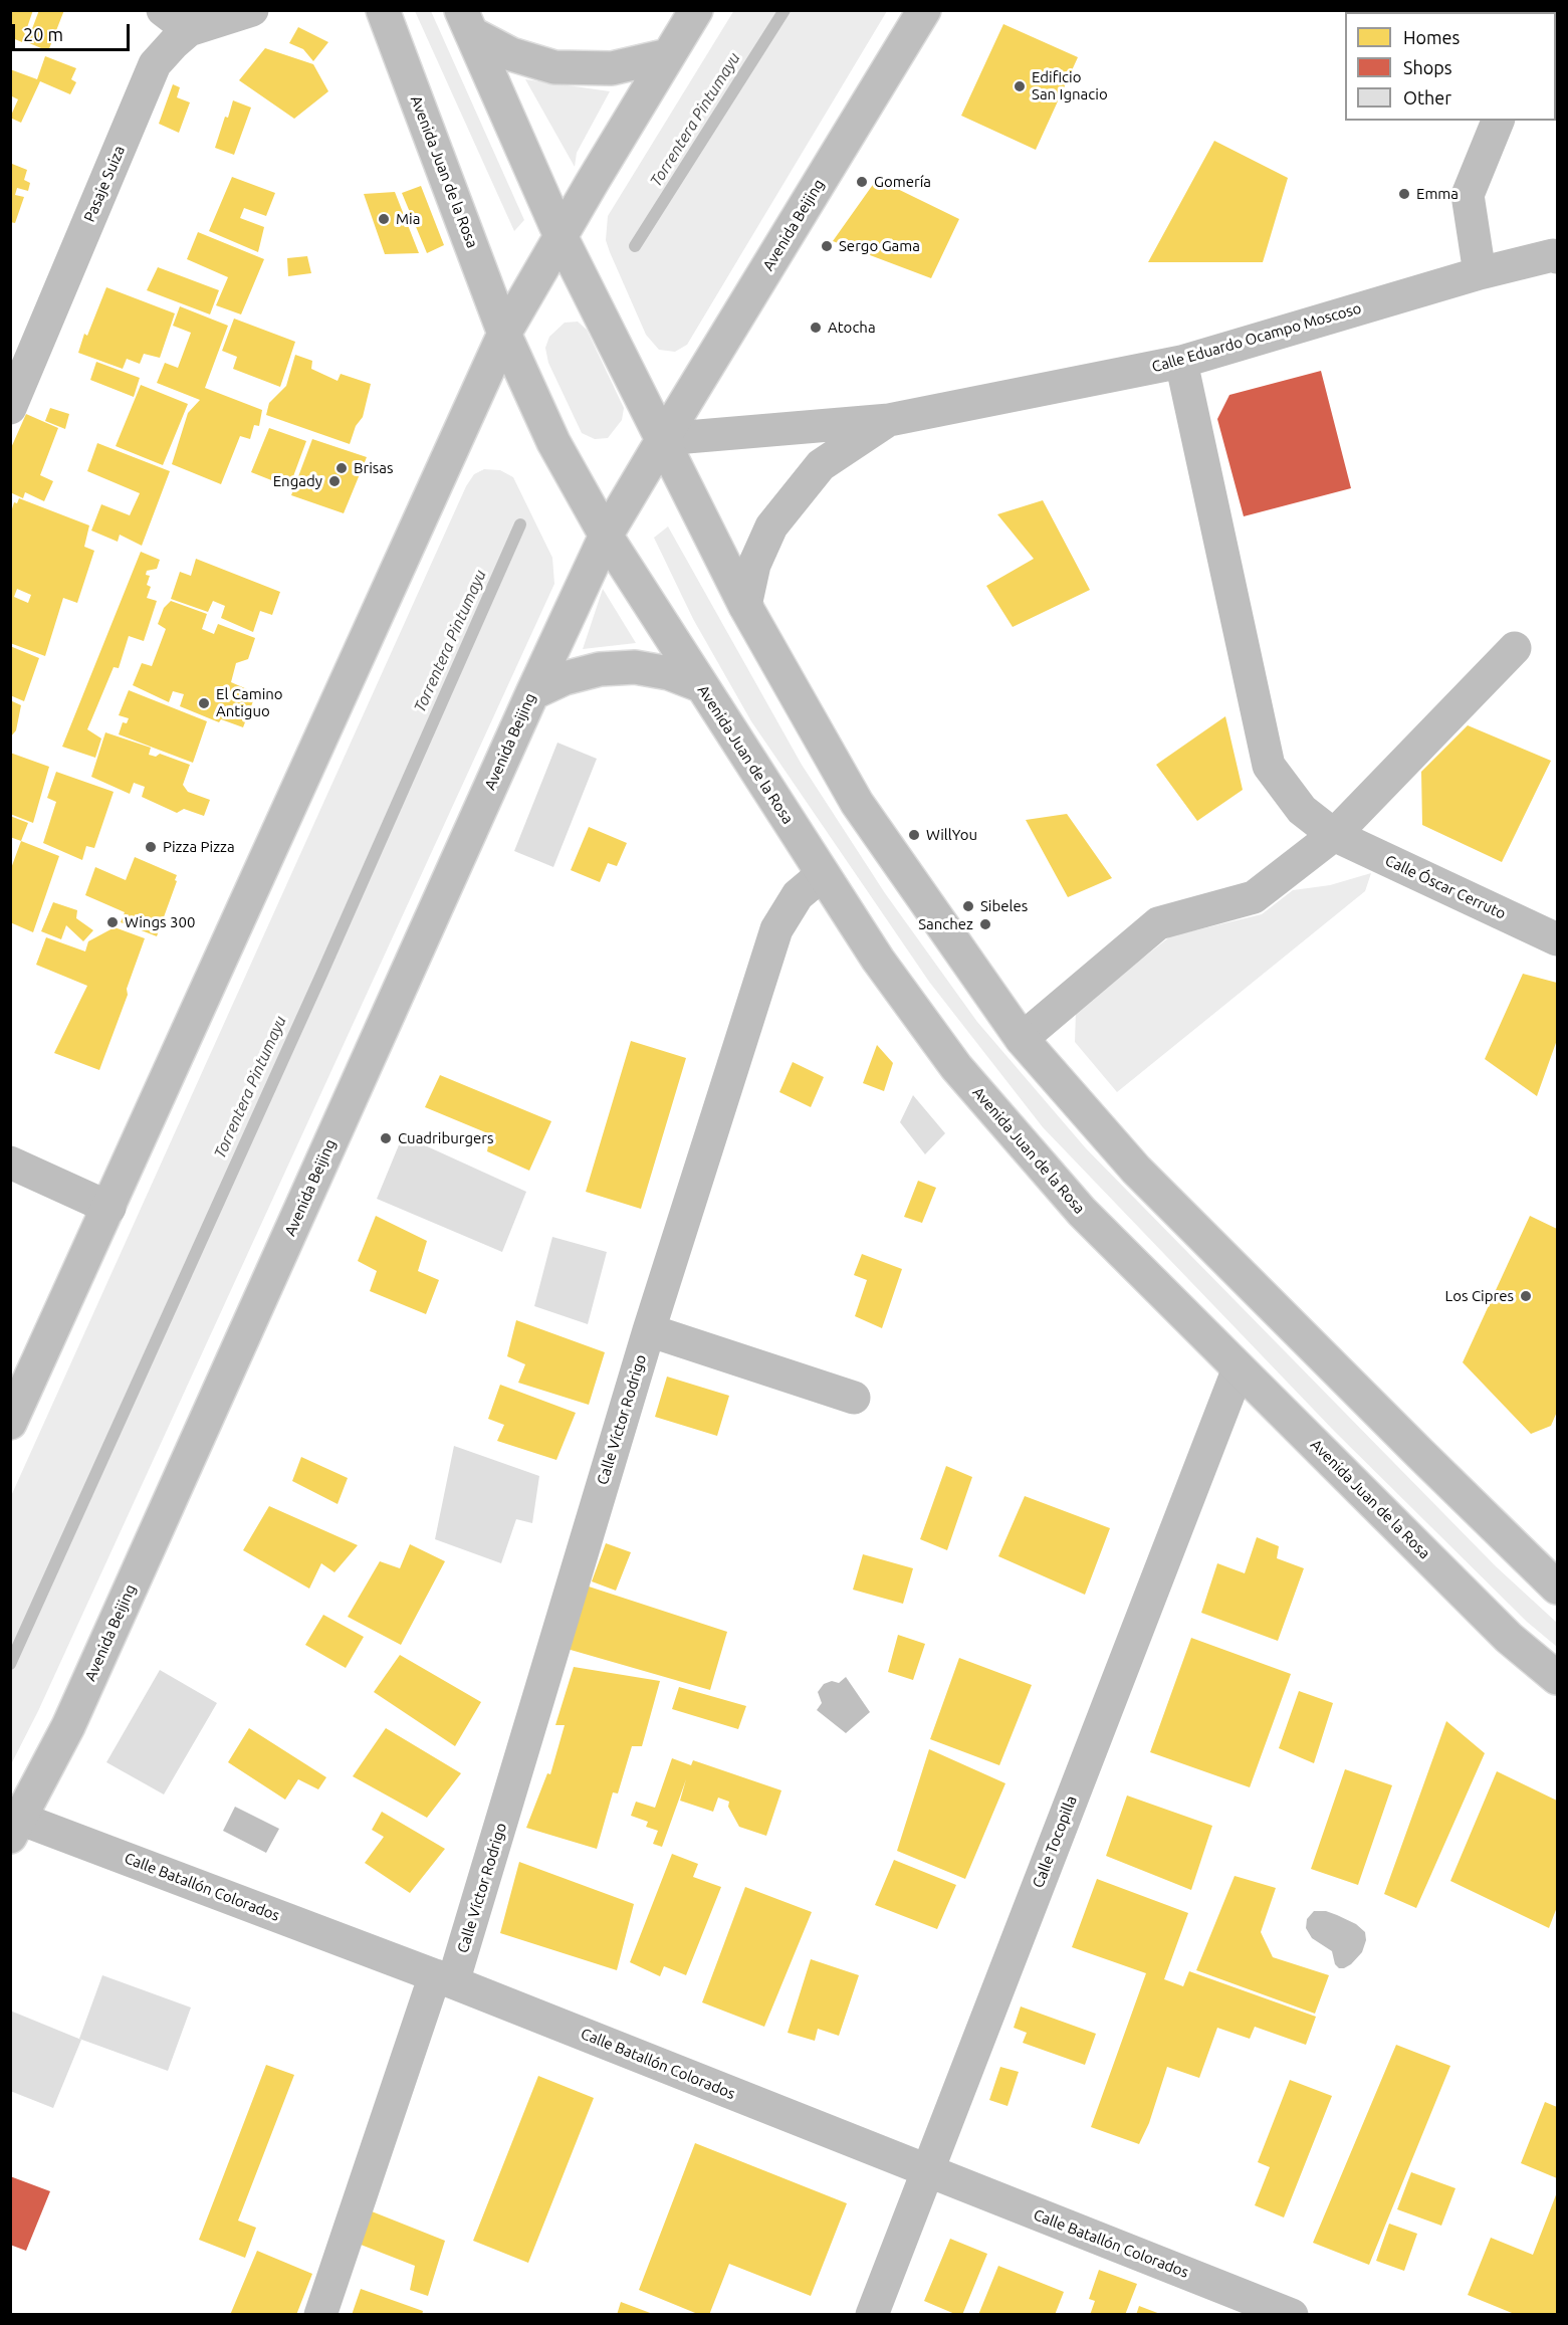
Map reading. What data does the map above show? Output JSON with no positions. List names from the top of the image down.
{
  "streets": {
    "main road": [
      "Avenida Juan de la Rosa",
      "Pasaje Suiza",
      "Avenida Beijing",
      "Calle Eduardo Ocampo Moscoso",
      "Calle Óscar Cerruto",
      "Calle Víctor Rodrigo",
      "Calle Tocopilla",
      "Calle Batallón Colorados"
    ]
  },
  "crossings": [
    ["Avenida Juan de la Rosa", "Avenida Beijing"],
    ["Avenida Juan de la Rosa", "Calle Víctor Rodrigo"],
    ["Avenida Juan de la Rosa", "Calle Tocopilla"],
    ["Avenida Beijing", "Calle Eduardo Ocampo Moscoso"],
    ["Avenida Beijing", "Calle Batallón Colorados"],
    ["Calle Eduardo Ocampo Moscoso", "Calle Óscar Cerruto"],
    ["Calle Víctor Rodrigo", "Calle Batallón Colorados"],
    ["Calle Tocopilla", "Calle Batallón Colorados"]
  ],
  "water": ["Torrentera Pintumayu"],
  "places": [
    "Edificio San Ignacio",
    "Gomería",
    "Emma",
    "Mia",
    "Sergo Gama",
    "Atocha",
    "Brisas",
    "Engady",
    "El Camino Antiguo",
    "WillYou",
    "Pizza Pizza",
    "Sibeles",
    "Wings 300",
    "Sanchez",
    "Cuadriburgers",
    "Los Cipres"
  ],
  "legend": ["Homes", "Shops", "Other"],
  "scale_bar": "20 m"
}
